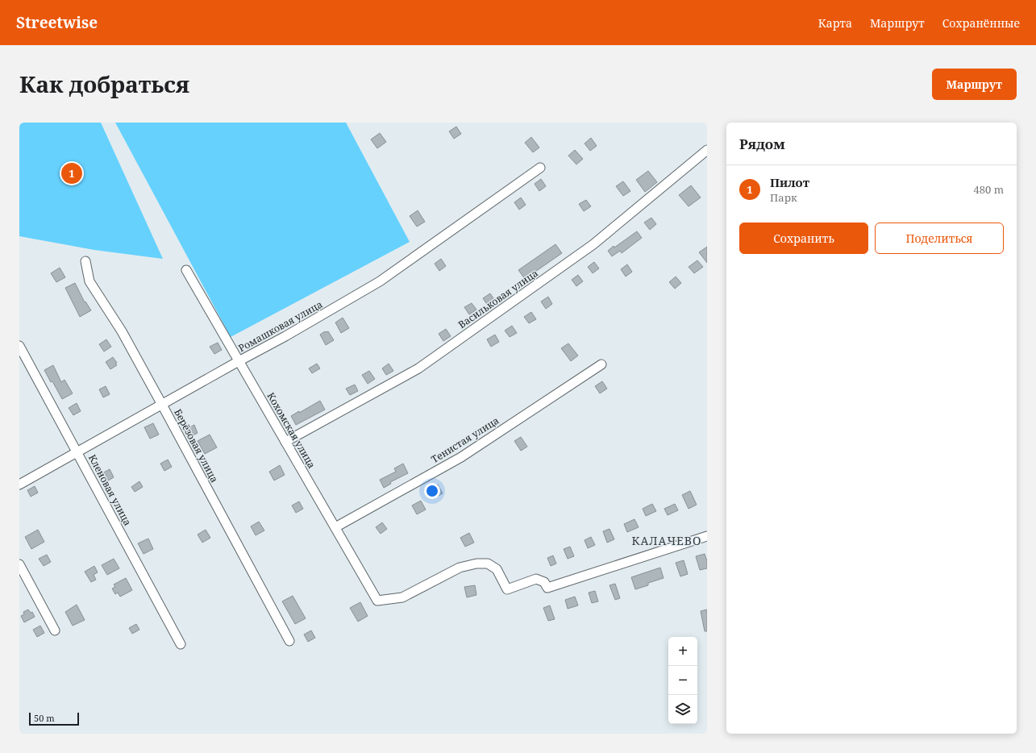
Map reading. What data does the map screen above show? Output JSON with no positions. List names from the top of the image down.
{
  "streets": {
    "street": [
      "Васильковая улица",
      "Ромашковая улица",
      "Кохомская улица",
      "Тенистая улица",
      "Берёзовая улица",
      "Кленовая улица"
    ]
  },
  "crossings": [
    ["Васильковая улица", "Кохомская улица"],
    ["Ромашковая улица", "Кохомская улица"],
    ["Ромашковая улица", "Берёзовая улица"],
    ["Ромашковая улица", "Кленовая улица"],
    ["Кохомская улица", "Тенистая улица"]
  ],
  "districts": ["КАЛАЧЕВО"],
  "scale_bar": "50 m",
  "page": {
    "header": "Streetwise",
    "nav": ["Карта", "Маршрут", "Сохранённые"],
    "title": "Как добраться",
    "buttons": [
      "Маршрут",
      ["Сохранить", "Поделиться"]
    ],
    "heading": "Рядом",
    "pins": "1",
    "list": [
      {
        "mark": "1",
        "name": "Пилот",
        "note": "Парк",
        "value": "480 m"
      }
    ],
    "map_buttons": ["+", "−"],
    "scale": "50 m"
  }
}
